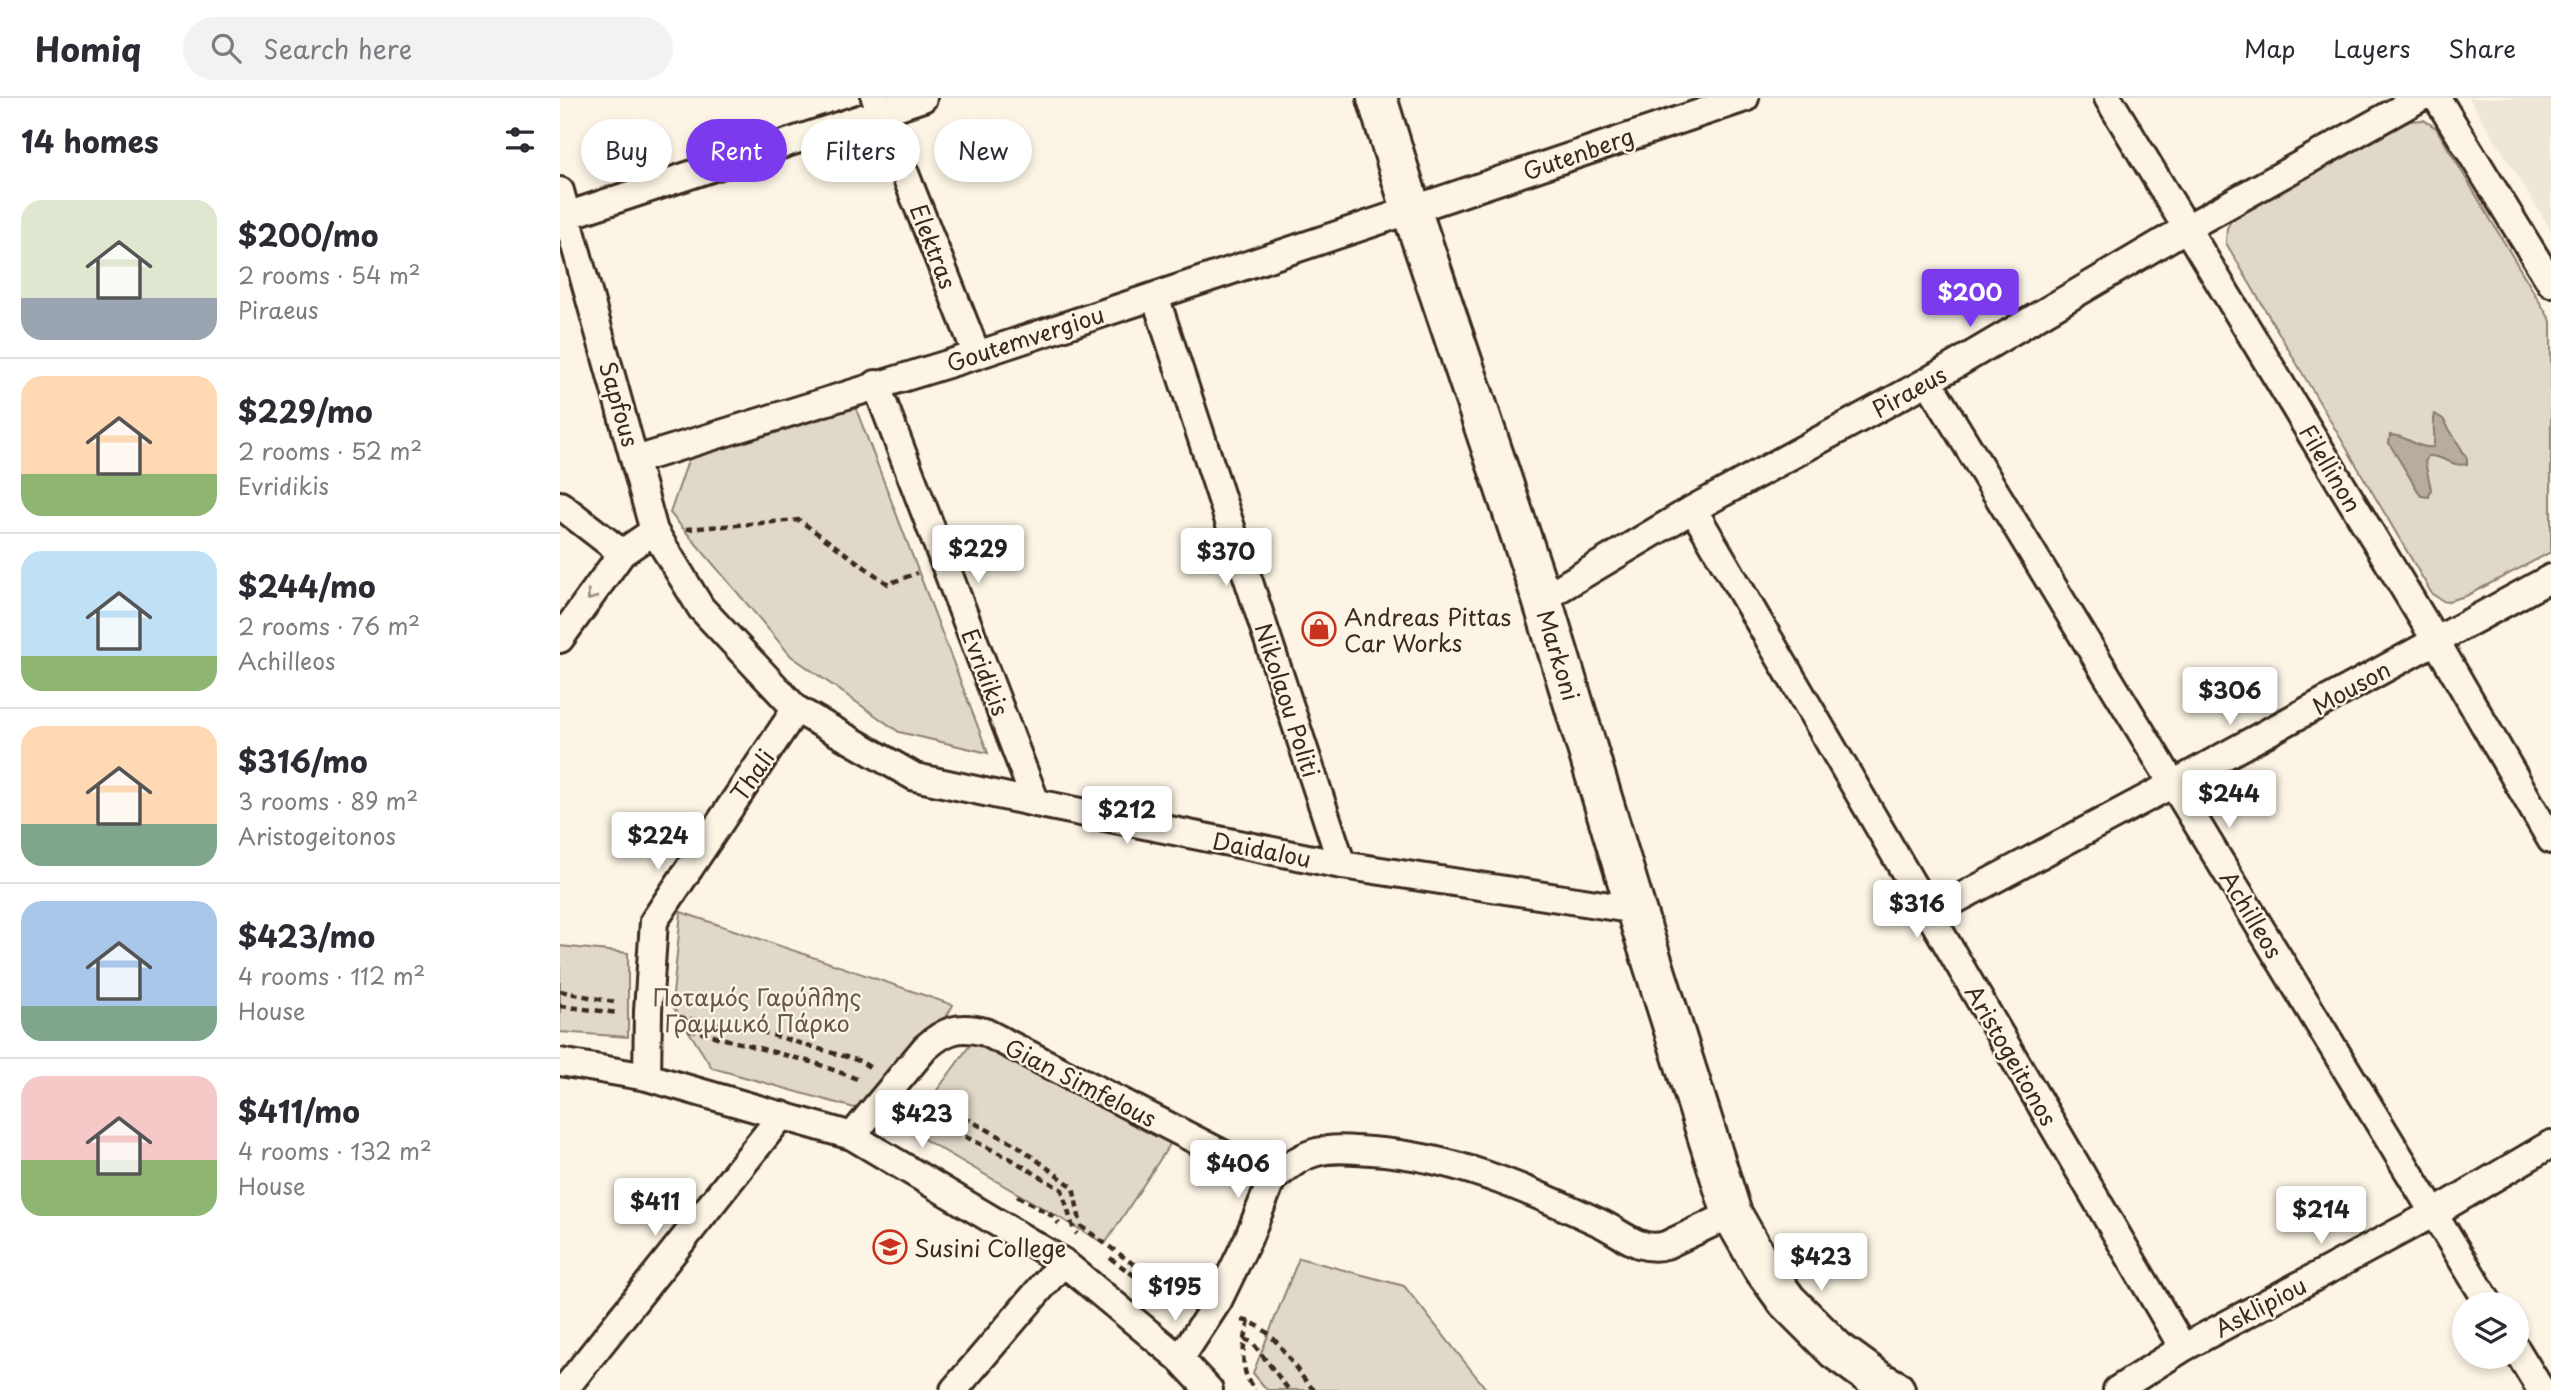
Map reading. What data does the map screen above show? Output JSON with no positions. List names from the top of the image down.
{
  "streets": {
    "main road": ["Markoni"],
    "street": [
      "Gutenberg",
      "Elektras",
      "Goutemvergiou",
      "Piraeus",
      "Sapfous",
      "Filellinon",
      "Evridikis",
      "Mouson",
      "Nikolaou Politi",
      "Thali",
      "Daidalou",
      "Achilleos",
      "Aristogeitonos",
      "Gian Simfelous",
      "Asklipiou"
    ]
  },
  "crossings": [
    ["Gutenberg", "Goutemvergiou"],
    ["Gutenberg", "Markoni"],
    ["Elektras", "Goutemvergiou"],
    ["Goutemvergiou", "Sapfous"],
    ["Goutemvergiou", "Markoni"],
    ["Goutemvergiou", "Evridikis"],
    ["Goutemvergiou", "Nikolaou Politi"],
    ["Piraeus", "Filellinon"],
    ["Piraeus", "Markoni"],
    ["Piraeus", "Achilleos"],
    ["Piraeus", "Aristogeitonos"],
    ["Sapfous", "Daidalou"],
    ["Filellinon", "Mouson"],
    ["Markoni", "Daidalou"],
    ["Evridikis", "Daidalou"],
    ["Mouson", "Achilleos"],
    ["Mouson", "Aristogeitonos"],
    ["Nikolaou Politi", "Daidalou"],
    ["Thali", "Daidalou"],
    ["Achilleos", "Asklipiou"],
    ["Aristogeitonos", "Asklipiou"]
  ],
  "parks": ["Ποταμός Γαρύλλης Γραμμικό Πάρκο"],
  "places": {
    "shop": ["Andreas Pittas Car Works"],
    "school or university": ["Susini College"]
  },
  "page": {
    "header": "Homiq",
    "search": "Search here",
    "nav": ["Map", "Layers", "Share"],
    "heading": "14 homes",
    "chip": [
      "Buy",
      "Rent",
      "Filters",
      "New"
    ],
    "list": [
      {
        "name": "$200/mo",
        "note": "2 rooms · 54 m² · Piraeus"
      },
      {
        "name": "$229/mo",
        "note": "2 rooms · 52 m² · Evridikis"
      },
      {
        "name": "$244/mo",
        "note": "2 rooms · 76 m² · Achilleos"
      },
      {
        "name": "$316/mo",
        "note": "3 rooms · 89 m² · Aristogeitonos"
      },
      {
        "name": "$423/mo",
        "note": "4 rooms · 112 m² · House"
      },
      {
        "name": "$411/mo",
        "note": "4 rooms · 132 m² · House"
      }
    ],
    "price": [
      "$200",
      "$229",
      "$370",
      "$306",
      "$244",
      "$212",
      "$224",
      "$316",
      "$423",
      "$406",
      "$411",
      "$214",
      "$423",
      "$195"
    ]
  }
}
